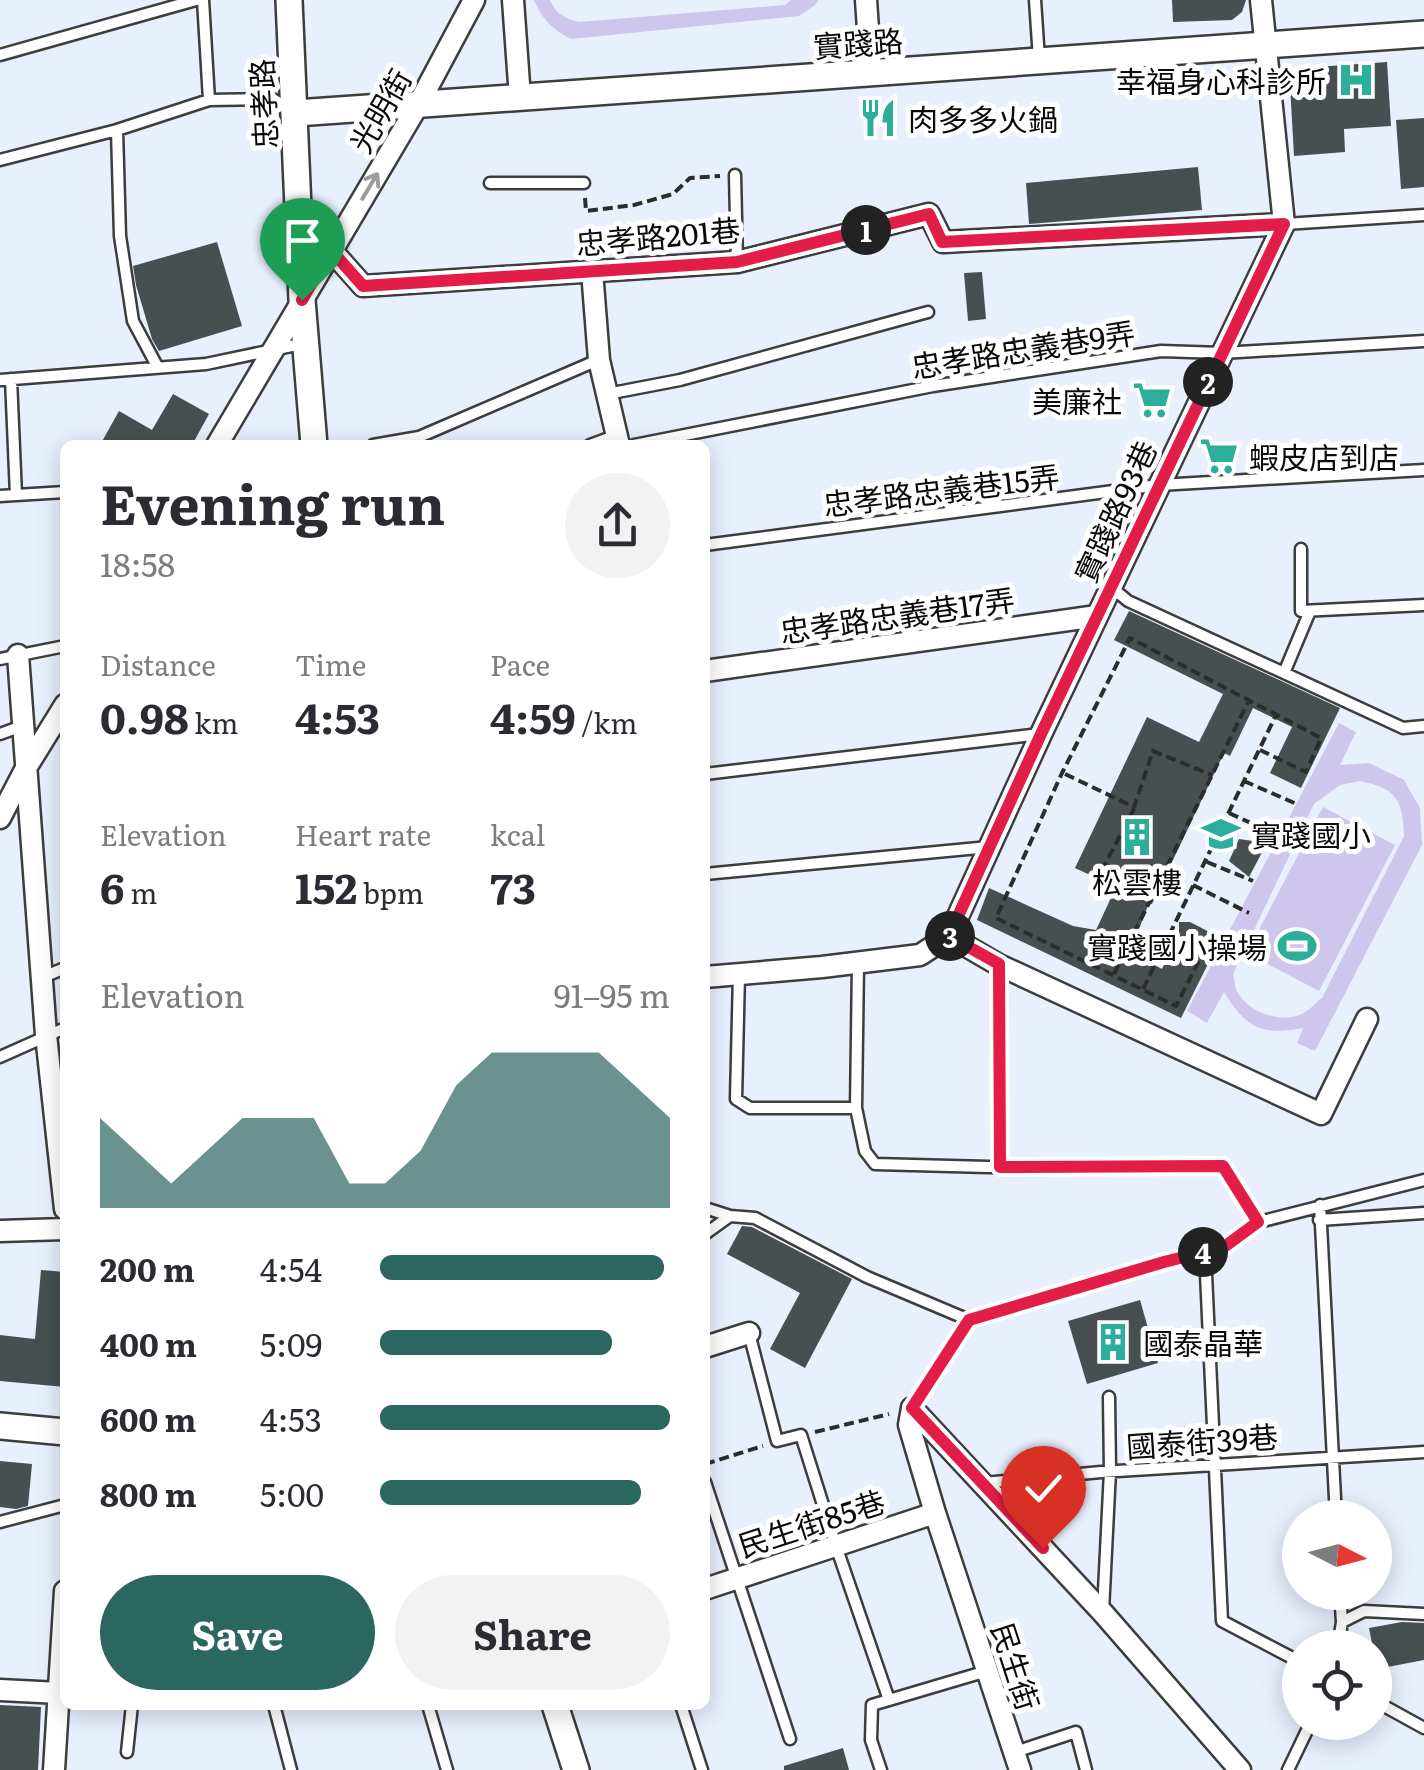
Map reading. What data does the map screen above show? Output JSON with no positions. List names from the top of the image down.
{
  "streets": {
    "street": [
      "實踐路",
      "忠孝路",
      "光明街",
      "忠孝路201巷",
      "實踐路93巷",
      "忠孝路忠義巷17弄",
      "民生街85巷",
      "民生街"
    ],
    "lane": ["忠孝路忠義巷9弄", "忠孝路忠義巷15弄", "國泰街39巷"]
  },
  "crossings": [
    ["實踐路", "忠孝路"],
    ["實踐路", "光明街"],
    ["忠孝路", "光明街"],
    ["光明街", "忠孝路201巷"],
    ["忠孝路201巷", "實踐路93巷"],
    ["忠孝路忠義巷9弄", "實踐路93巷"],
    ["忠孝路忠義巷15弄", "實踐路93巷"],
    ["實踐路93巷", "忠孝路忠義巷17弄"],
    ["民生街85巷", "民生街"]
  ],
  "one_way": ["光明街"],
  "places": {
    "hospital": ["幸福身心科診所"],
    "restaurant": ["肉多多火鍋"],
    "supermarket": ["美廉社", "蝦皮店到店"],
    "school or university": ["實踐國小"],
    "building": ["松雲樓", "國泰晶華"],
    "sports": ["實踐國小操場"]
  },
  "north": "right",
  "page": {
    "pins": [
      "1",
      "2",
      "3",
      "4"
    ],
    "heading": ["Evening run", "18:58"],
    "stats": [
      ["Distance", "0.98 km"],
      ["Time", "4:53"],
      ["Pace", "4:59 /km"],
      ["Elevation", "6 m"],
      ["Heart rate", "152 bpm"],
      ["kcal", "73"]
    ],
    "chart": ["Elevation", "91–95 m"],
    "list": [
      {
        "name": "200 m",
        "note": "4:54"
      },
      {
        "name": "400 m",
        "note": "5:09"
      },
      {
        "name": "600 m",
        "note": "4:53"
      },
      {
        "name": "800 m",
        "note": "5:00"
      }
    ],
    "buttons": ["Save", "Share"]
  }
}
